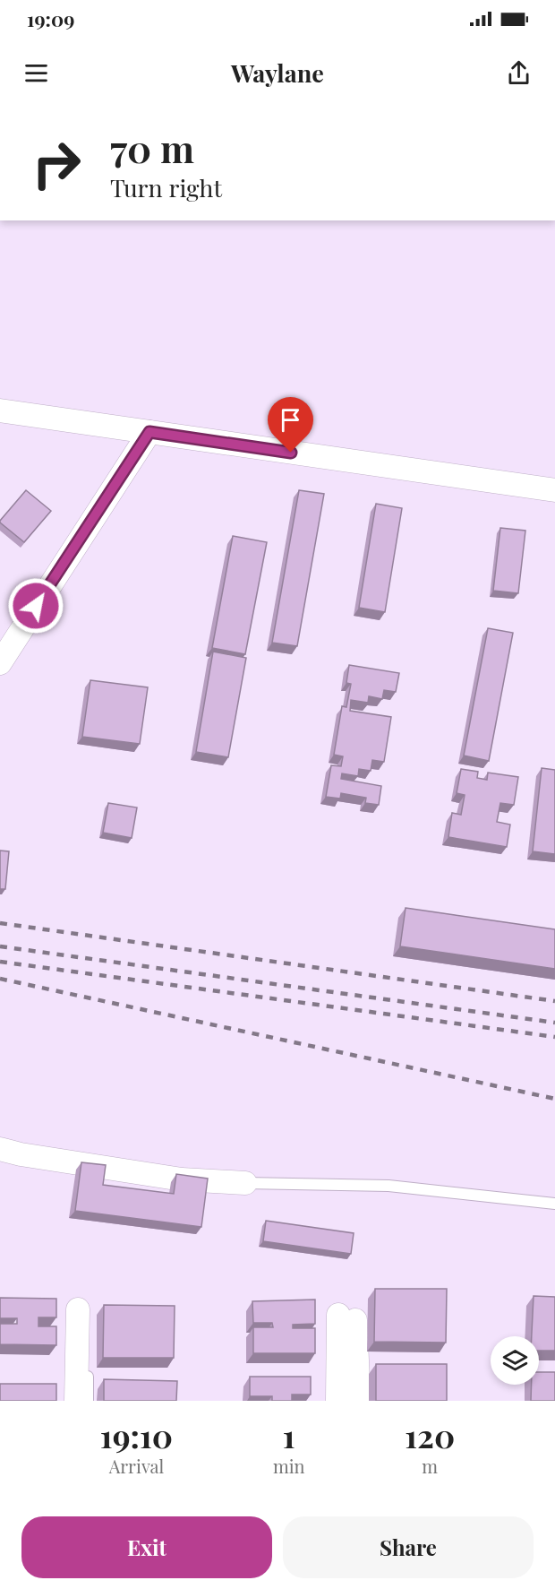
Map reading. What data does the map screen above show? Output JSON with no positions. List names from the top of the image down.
{
  "page": {
    "status": "19:09",
    "header": "Waylane",
    "turn": ["70 m", "Turn right"],
    "eta": [
      "19:10",
      "Arrival",
      "1",
      "min",
      "120",
      "m"
    ],
    "buttons": ["Exit", "Share"]
  }
}
